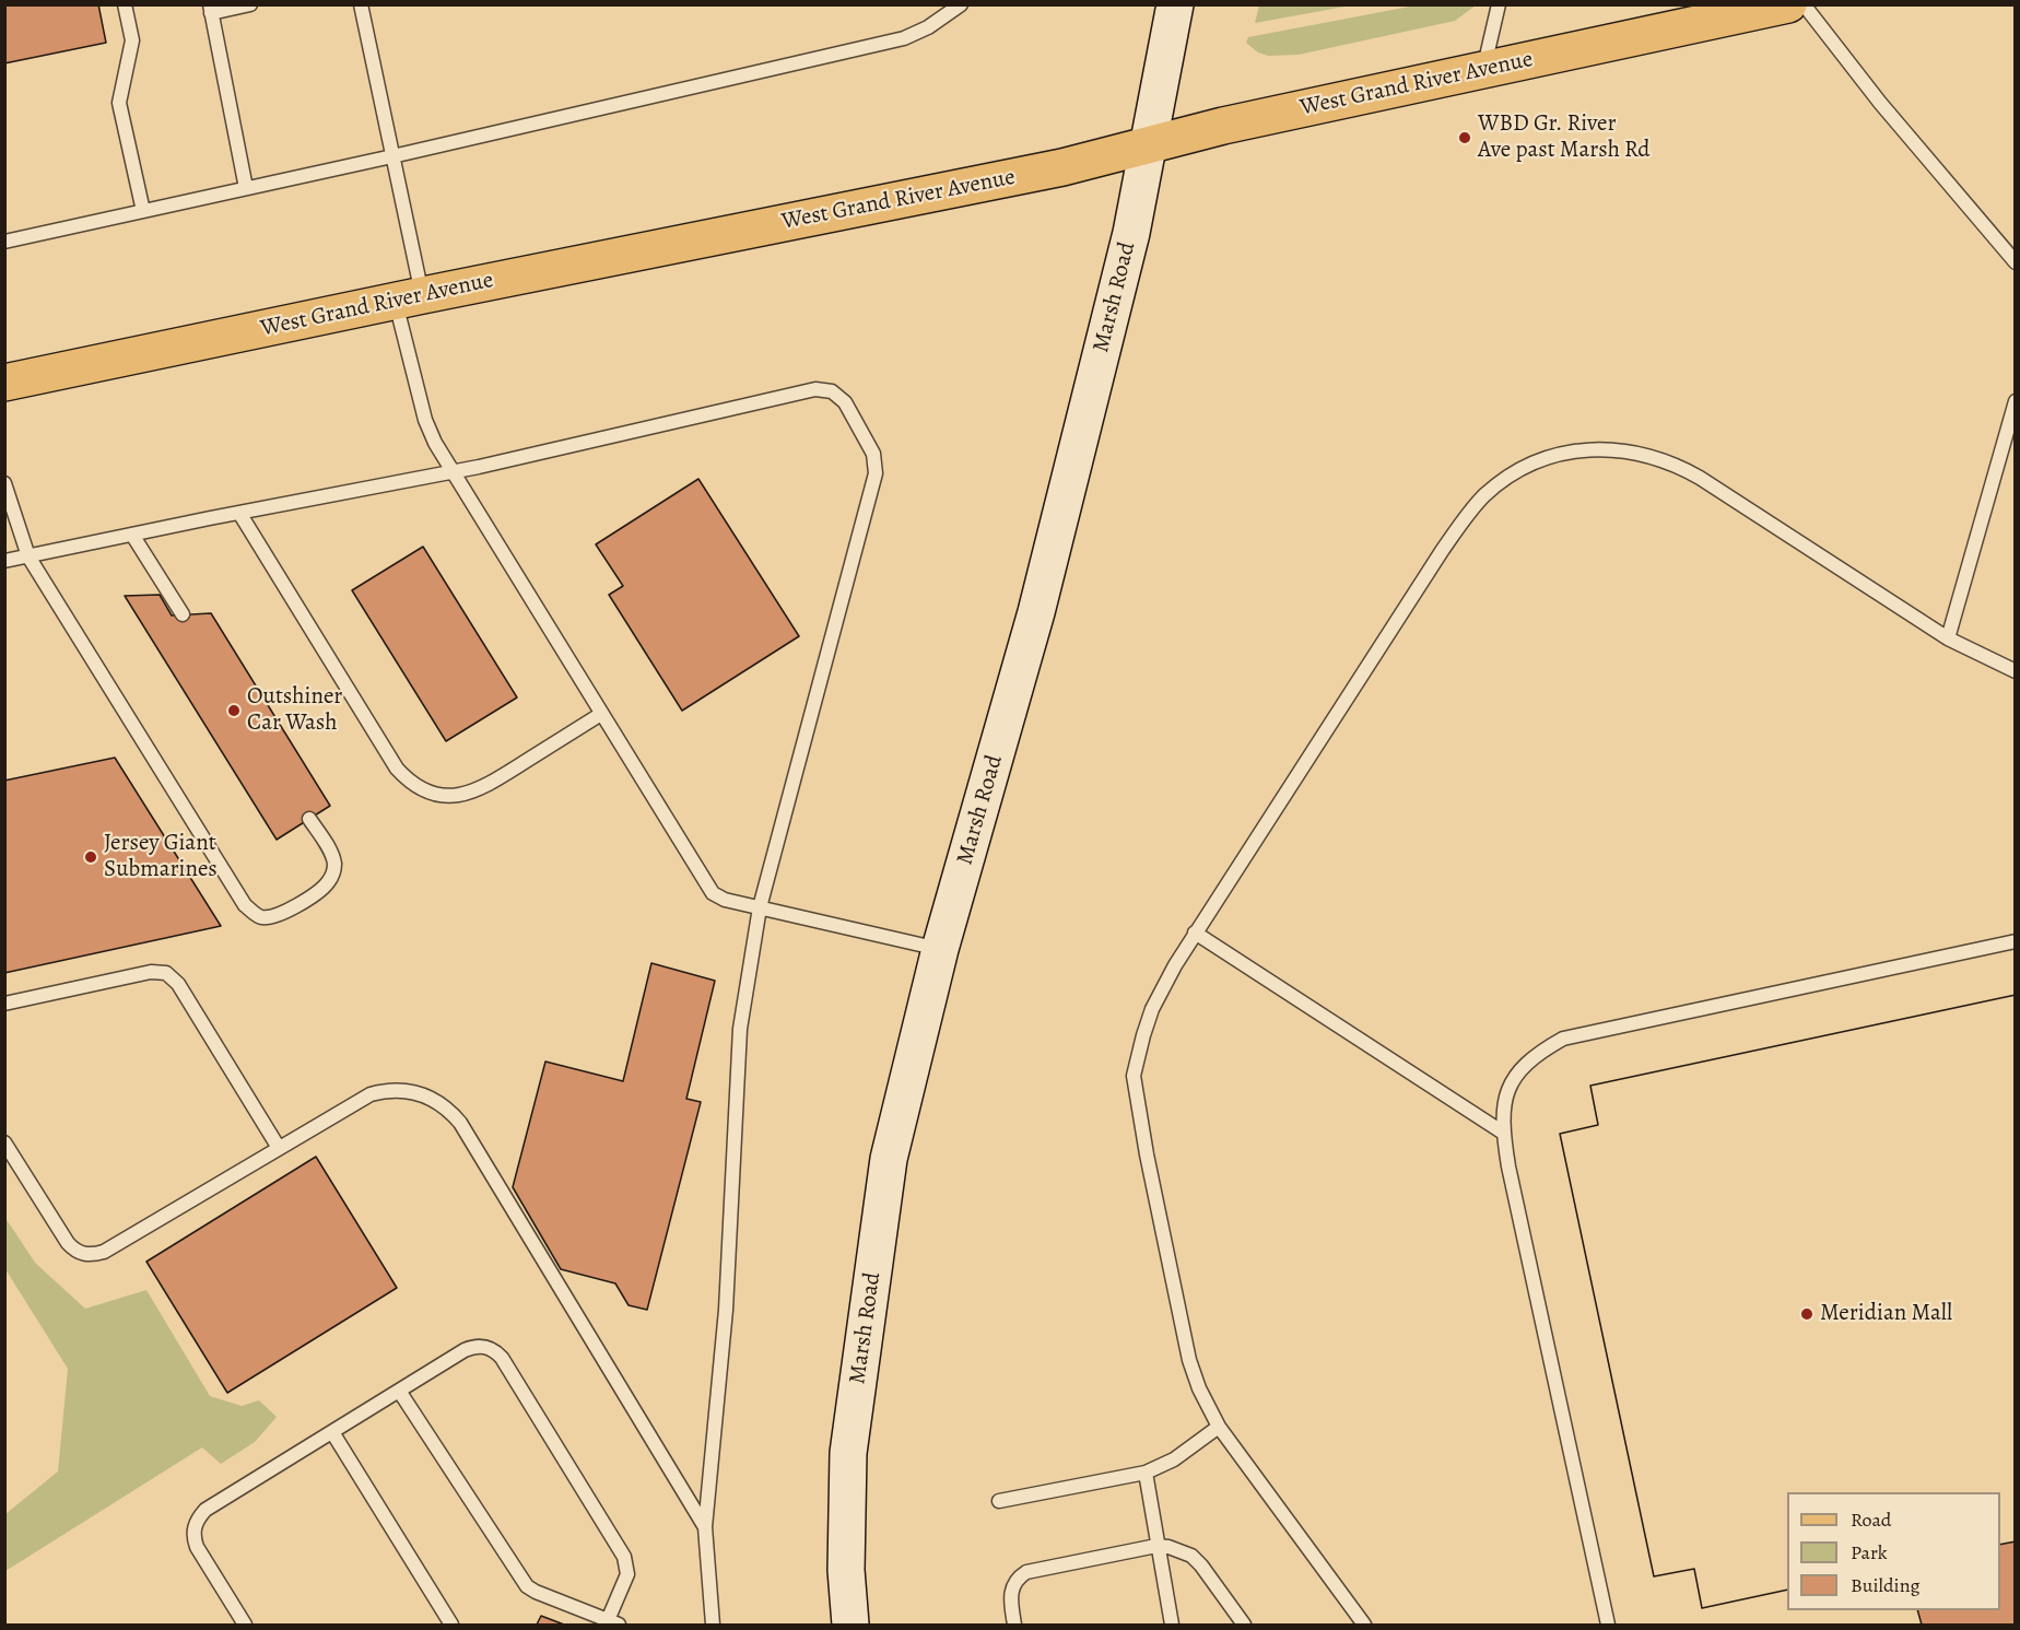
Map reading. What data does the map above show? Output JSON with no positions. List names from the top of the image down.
{
  "streets": {
    "main road": ["West Grand River Avenue", "Marsh Road"]
  },
  "crossings": [
    ["West Grand River Avenue", "Marsh Road"]
  ],
  "places": [
    "WBD Gr. River Ave past Marsh Rd",
    "Outshiner Car Wash",
    "Jersey Giant Submarines",
    "Meridian Mall"
  ],
  "legend": ["Road", "Park", "Building"]
}
